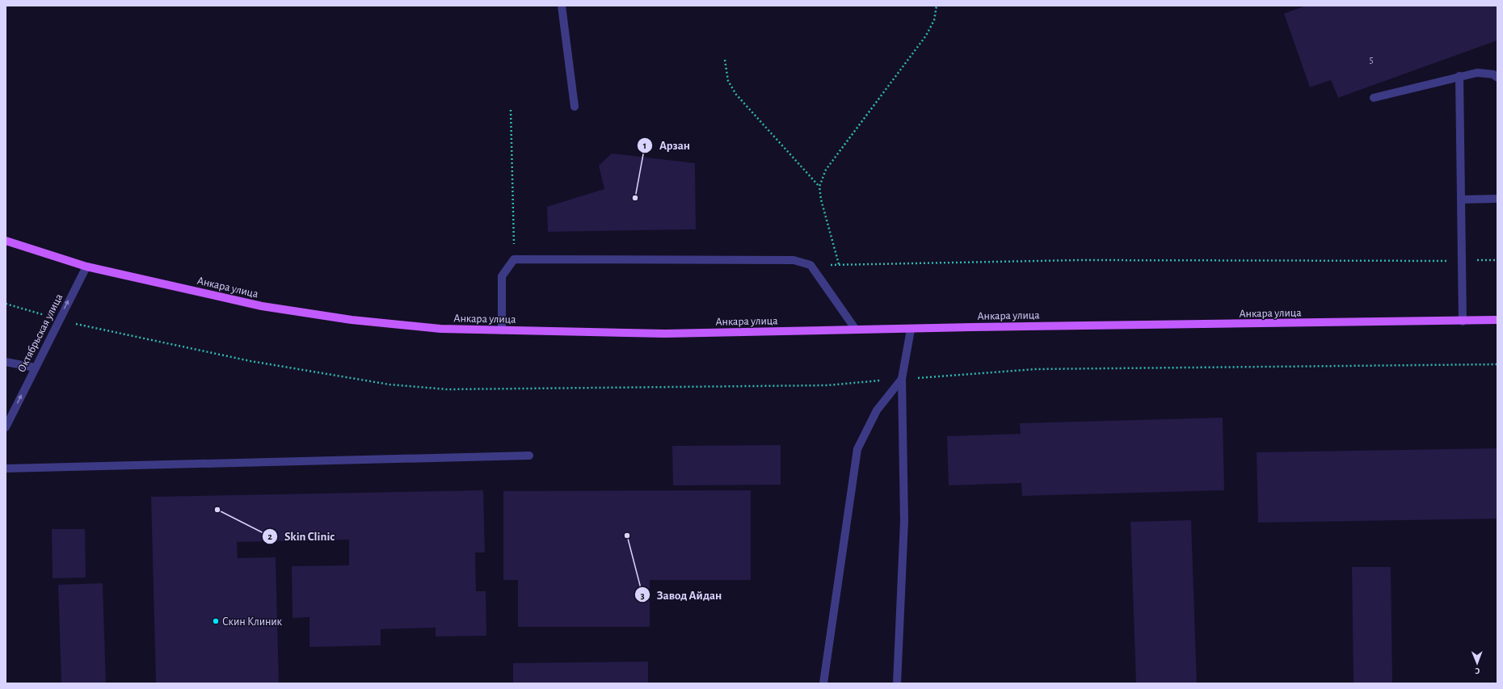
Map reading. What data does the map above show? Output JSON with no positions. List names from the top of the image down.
{
  "streets": {
    "main road": ["Анкара улица"],
    "street": ["Октябрьская улица"]
  },
  "crossings": [
    ["Анкара улица", "Октябрьская улица"]
  ],
  "one_way": ["Октябрьская улица"],
  "places": [
    "Арзан",
    "Skin Clinic",
    "Завод Айдан",
    "Скин Клиник"
  ],
  "house_numbers": ["5"],
  "north": "bottom"
}
